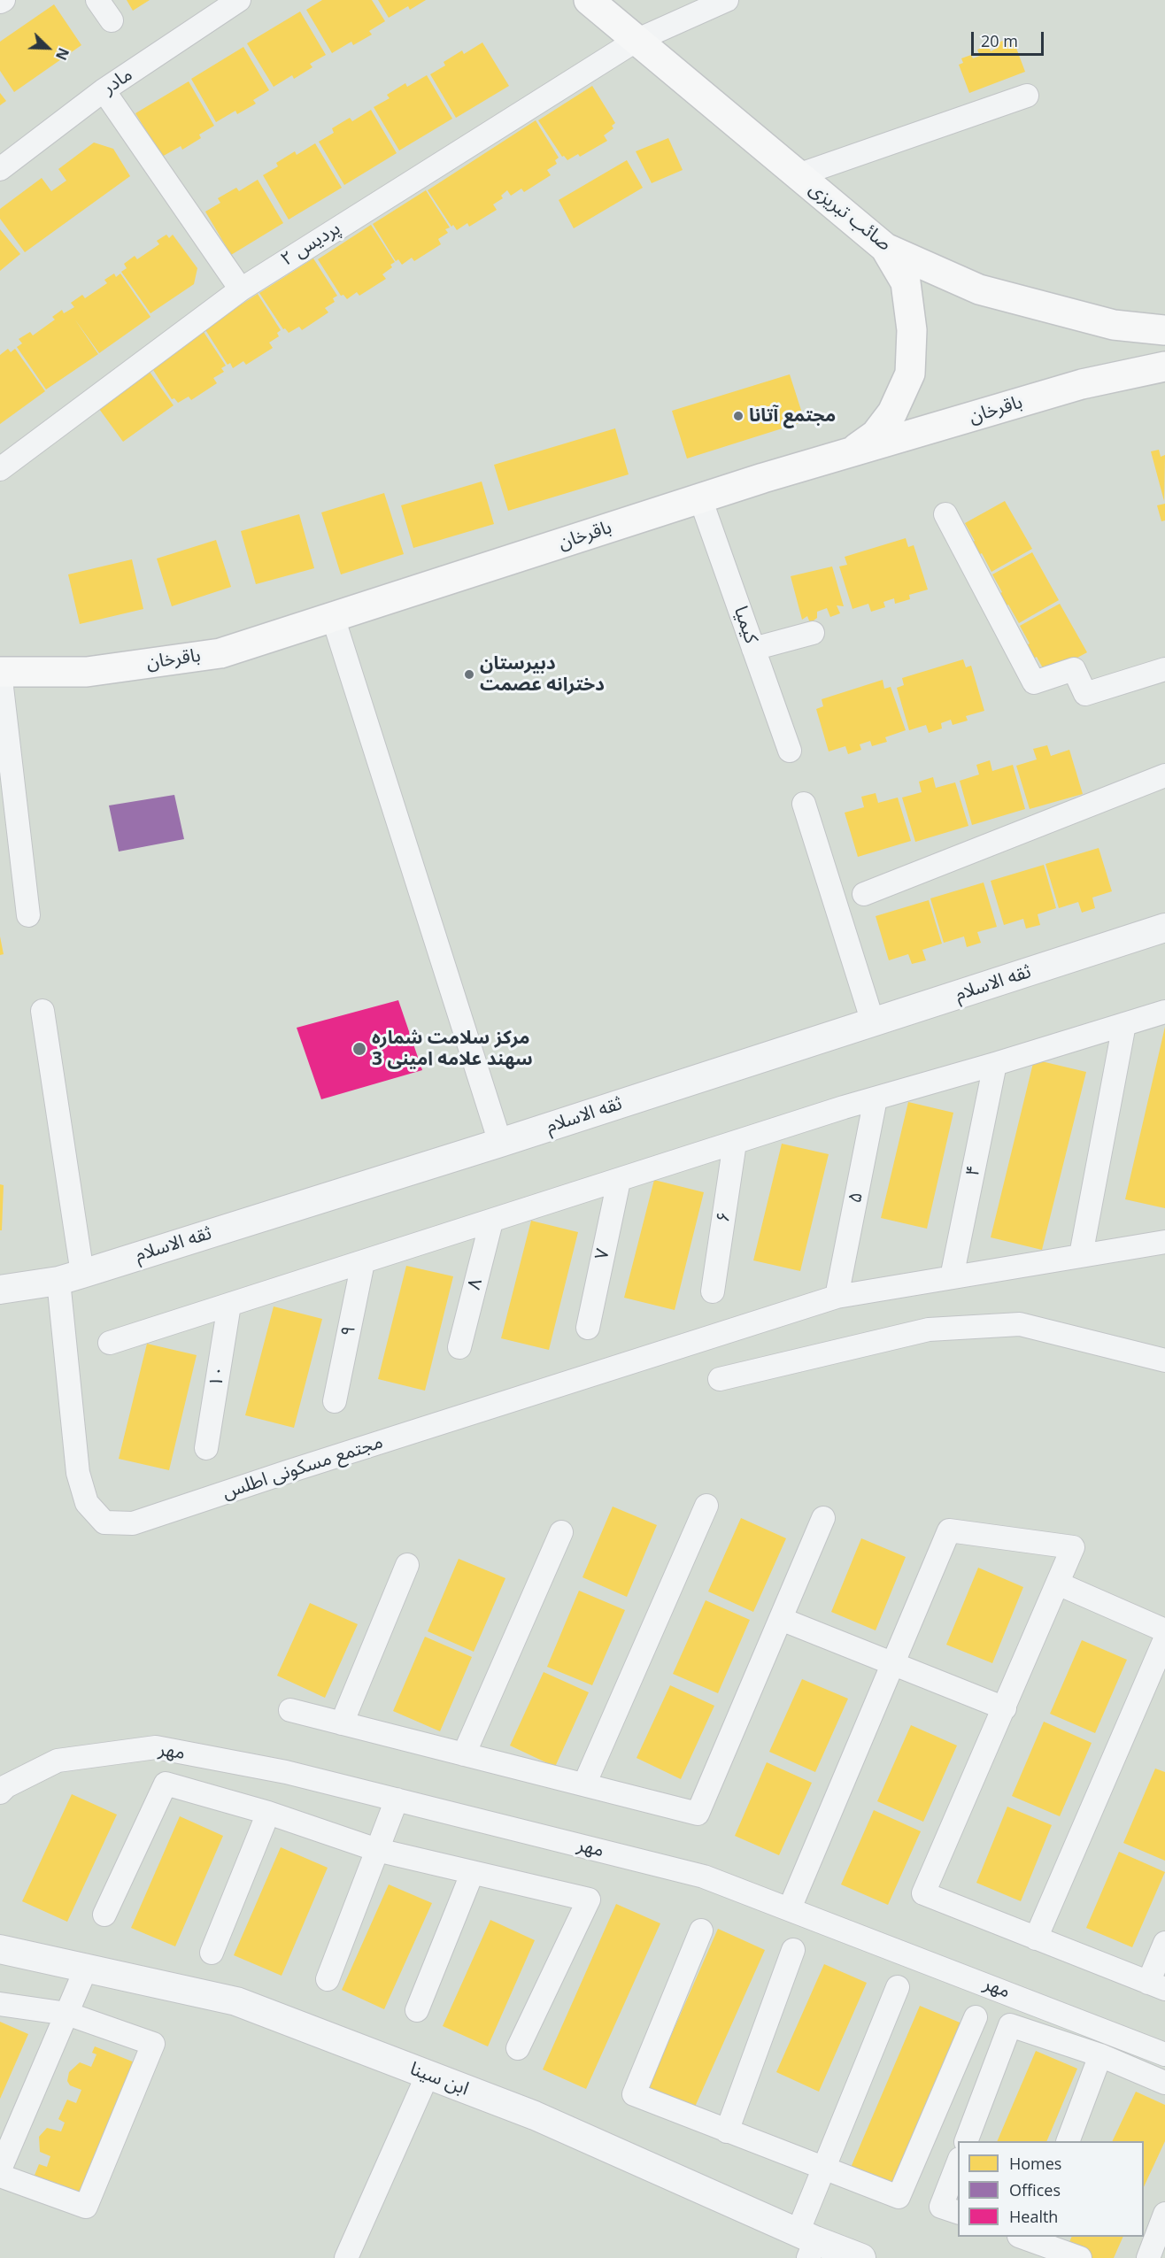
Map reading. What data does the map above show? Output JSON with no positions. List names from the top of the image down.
{
  "streets": {
    "main road": ["صائب تبریزی", "باقرخان"],
    "street": [
      "مادر",
      "پردیس ۲",
      "کیمیا",
      "ثقه الاسلام",
      "۴",
      "۵",
      "۶",
      "۷",
      "۸",
      "۹",
      "۱۰",
      "مجتمع مسکونی اطلس",
      "مهر",
      "ابن سینا"
    ]
  },
  "crossings": [
    ["صائب تبریزی", "پردیس ۲"],
    ["باقرخان", "کیمیا"],
    ["ثقه الاسلام", "مجتمع مسکونی اطلس"],
    ["۵", "مجتمع مسکونی اطلس"]
  ],
  "places": ["مجتمع آتانا", "دبیرستان دخترانه عصمت", "مرکز سلامت شماره 3 سهند علامه امینی"],
  "legend": ["Homes", "Offices", "Health"],
  "scale_bar": "20 m",
  "north": "bottom right"
}
